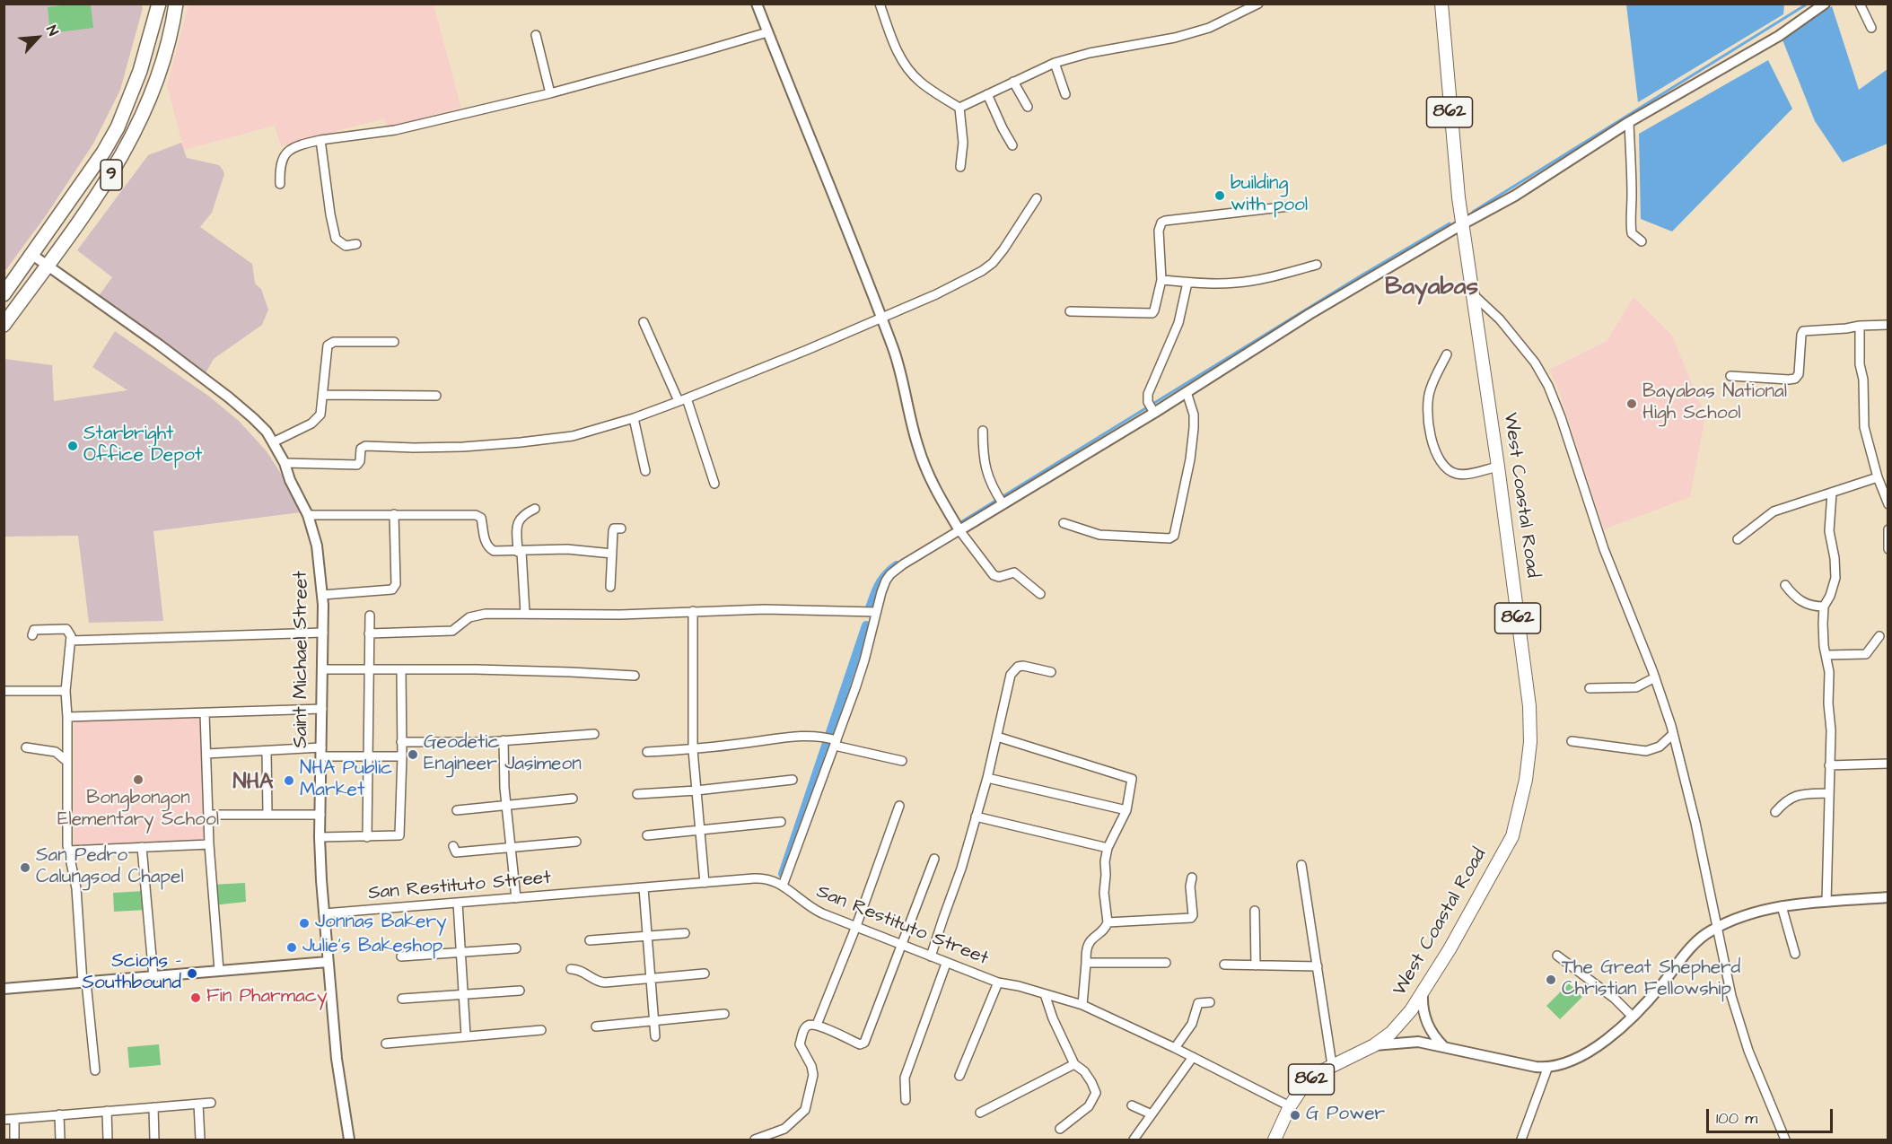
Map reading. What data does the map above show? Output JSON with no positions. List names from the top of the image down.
{
  "streets": {
    "highway": ["9"],
    "main road": ["862", "West Coastal Road"],
    "street": ["Saint Michael Street", "San Restituto Street"]
  },
  "crossings": [
    ["862", "West Coastal Road"],
    ["862", "San Restituto Street"],
    ["9", "Saint Michael Street"],
    ["Saint Michael Street", "San Restituto Street"]
  ],
  "districts": ["Bayabas", "NHA"],
  "places": [
    "building with pool",
    "Bayabas National High School",
    "Starbright Office Depot",
    "Geodetic Engineer Jasimeon",
    "Bongbongon Elementary School",
    "NHA Public Market",
    "San Pedro Calungsod Chapel",
    "Jonnas Bakery",
    "Julie's Bakeshop",
    "Scions - Southbound",
    "The Great Shepherd Christian Fellowship",
    "Fin Pharmacy",
    "G Power"
  ],
  "scale_bar": "100 m",
  "north": "top right"
}
